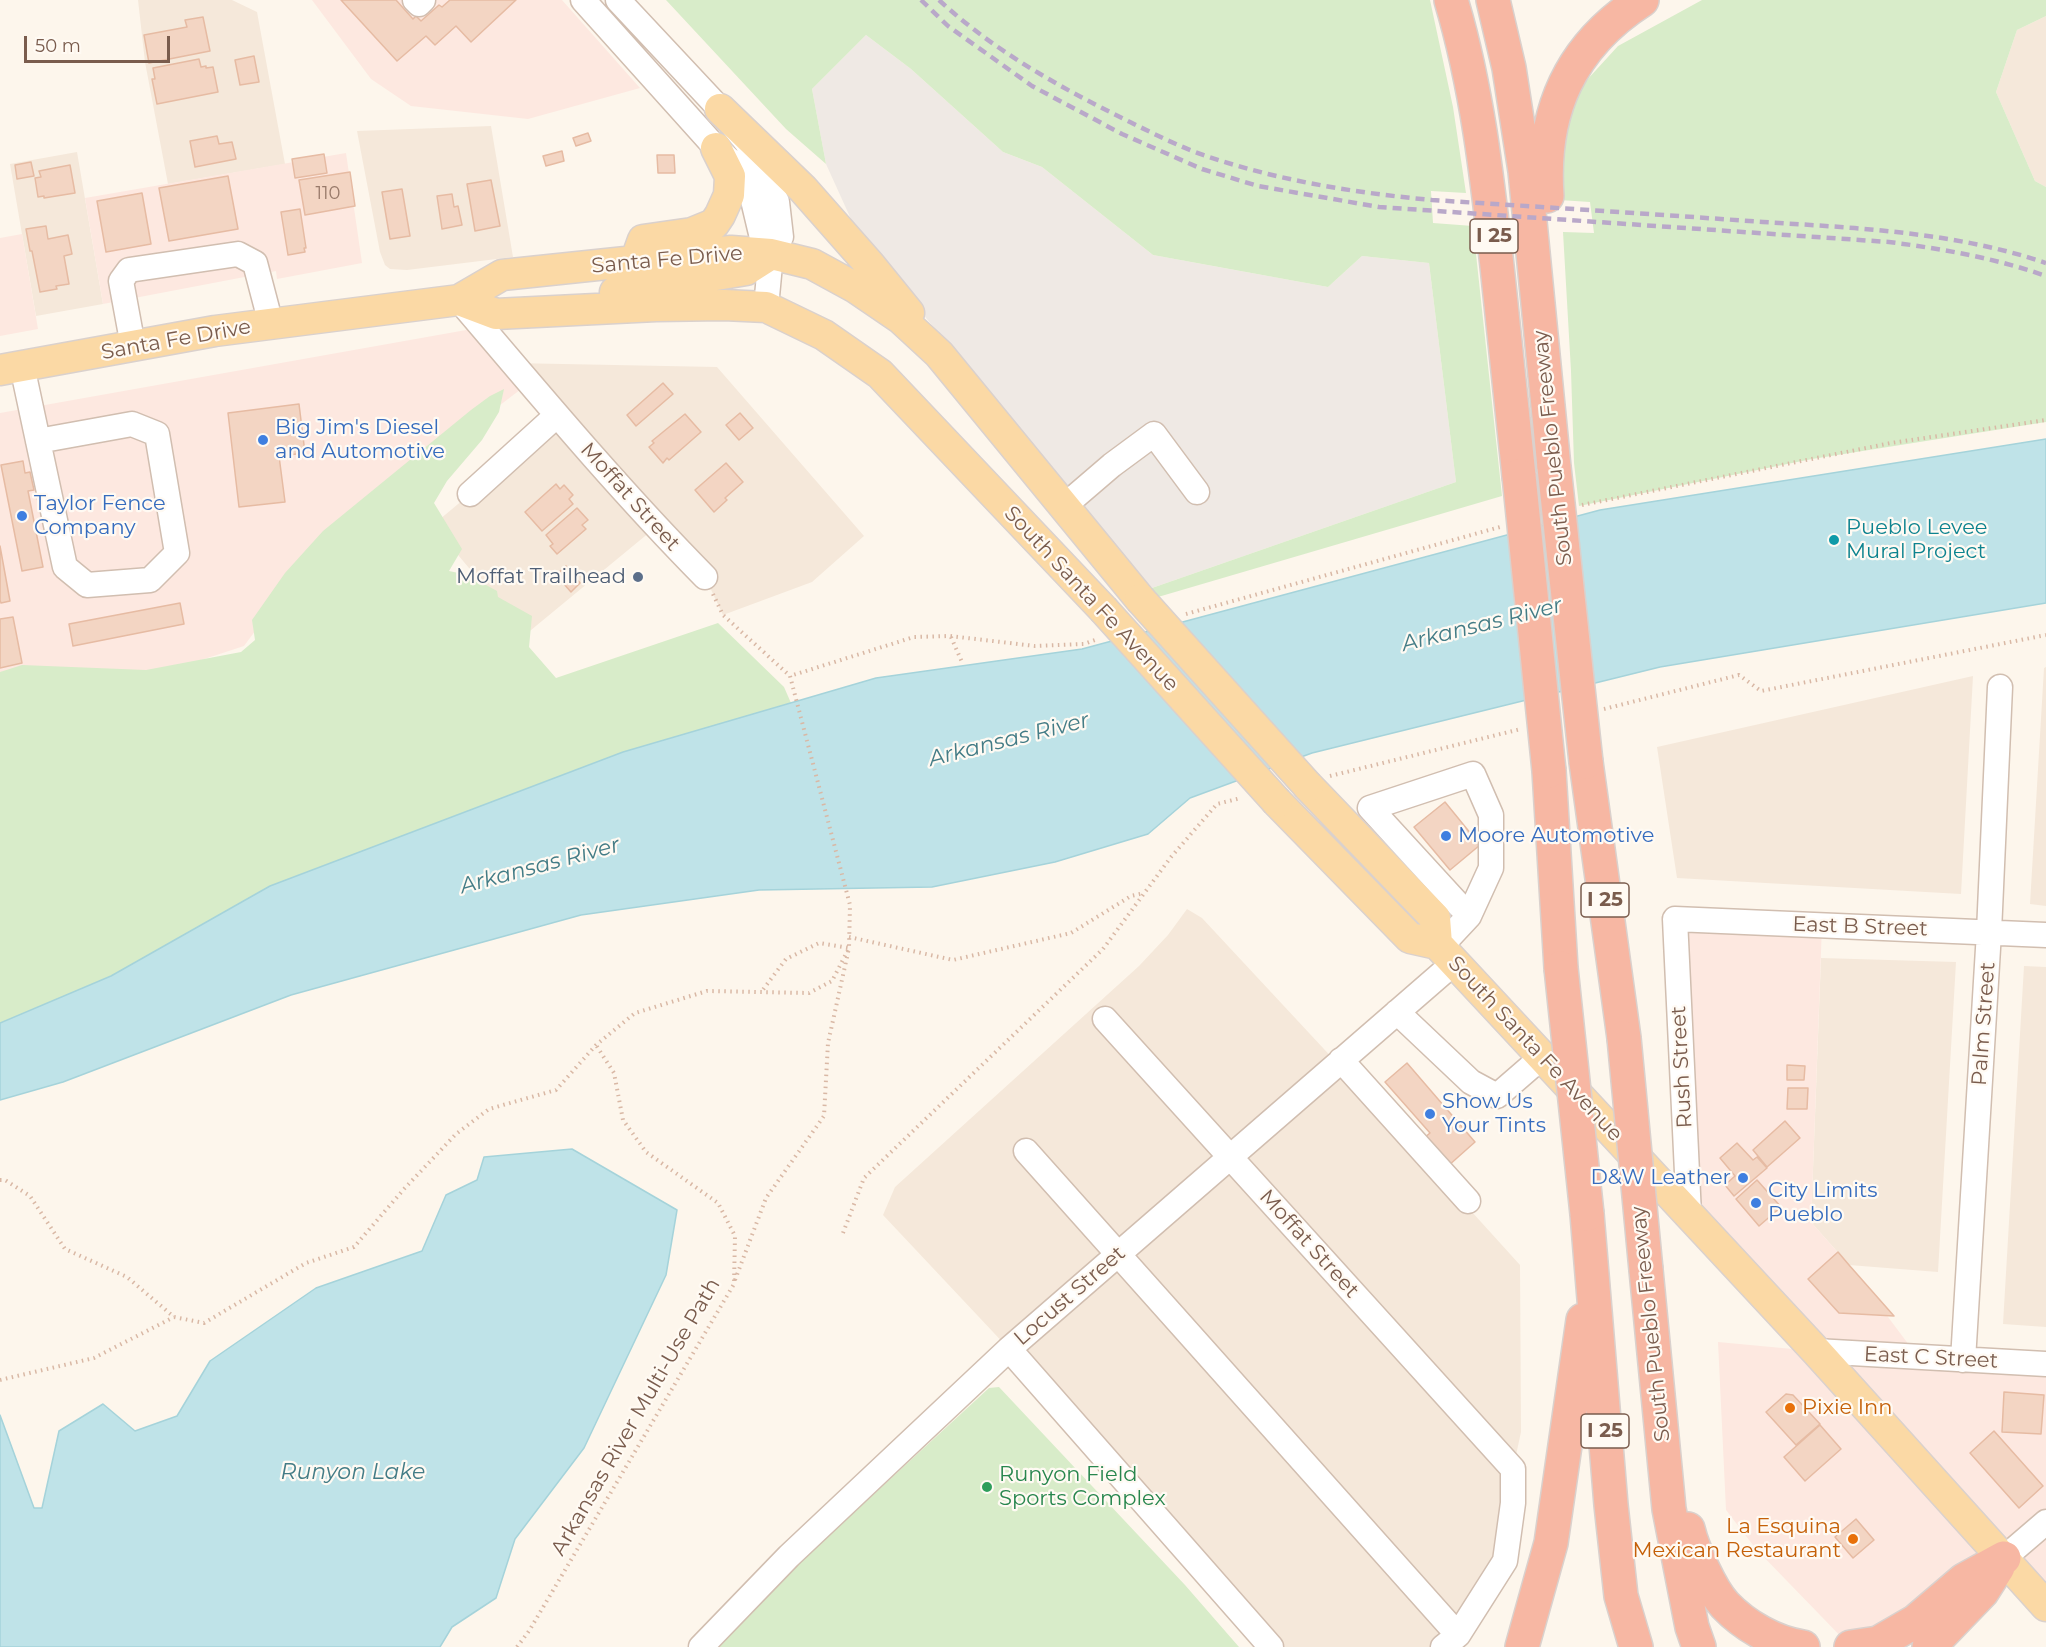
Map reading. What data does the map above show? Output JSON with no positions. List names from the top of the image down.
{
  "streets": {
    "highway": ["I 25", "South Pueblo Freeway"],
    "main road": ["Santa Fe Drive", "South Santa Fe Avenue"],
    "street": [
      "Moffat Street",
      "East B Street",
      "Palm Street",
      "Rush Street",
      "Locust Street",
      "East C Street"
    ],
    "path": ["Arkansas River Multi-Use Path"]
  },
  "crossings": [
    ["Santa Fe Drive", "Moffat Street"],
    ["Santa Fe Drive", "South Santa Fe Avenue"],
    ["Moffat Street", "Locust Street"],
    ["South Santa Fe Avenue", "Rush Street"],
    ["South Santa Fe Avenue", "Locust Street"],
    ["South Santa Fe Avenue", "East C Street"],
    ["East B Street", "Palm Street"],
    ["East B Street", "Rush Street"],
    ["Palm Street", "East C Street"]
  ],
  "water": ["Arkansas River", "Runyon Lake"],
  "places": [
    "Big Jim's Diesel and Automotive",
    "Taylor Fence Company",
    "Pueblo Levee Mural Project",
    "Moffat Trailhead",
    "Moore Automotive",
    "Show Us Your Tints",
    "D&W Leather",
    "City Limits Pueblo",
    "Pixie Inn",
    "Runyon Field Sports Complex",
    "La Esquina Mexican Restaurant"
  ],
  "house_numbers": ["110"],
  "scale_bar": "50 m"
}
